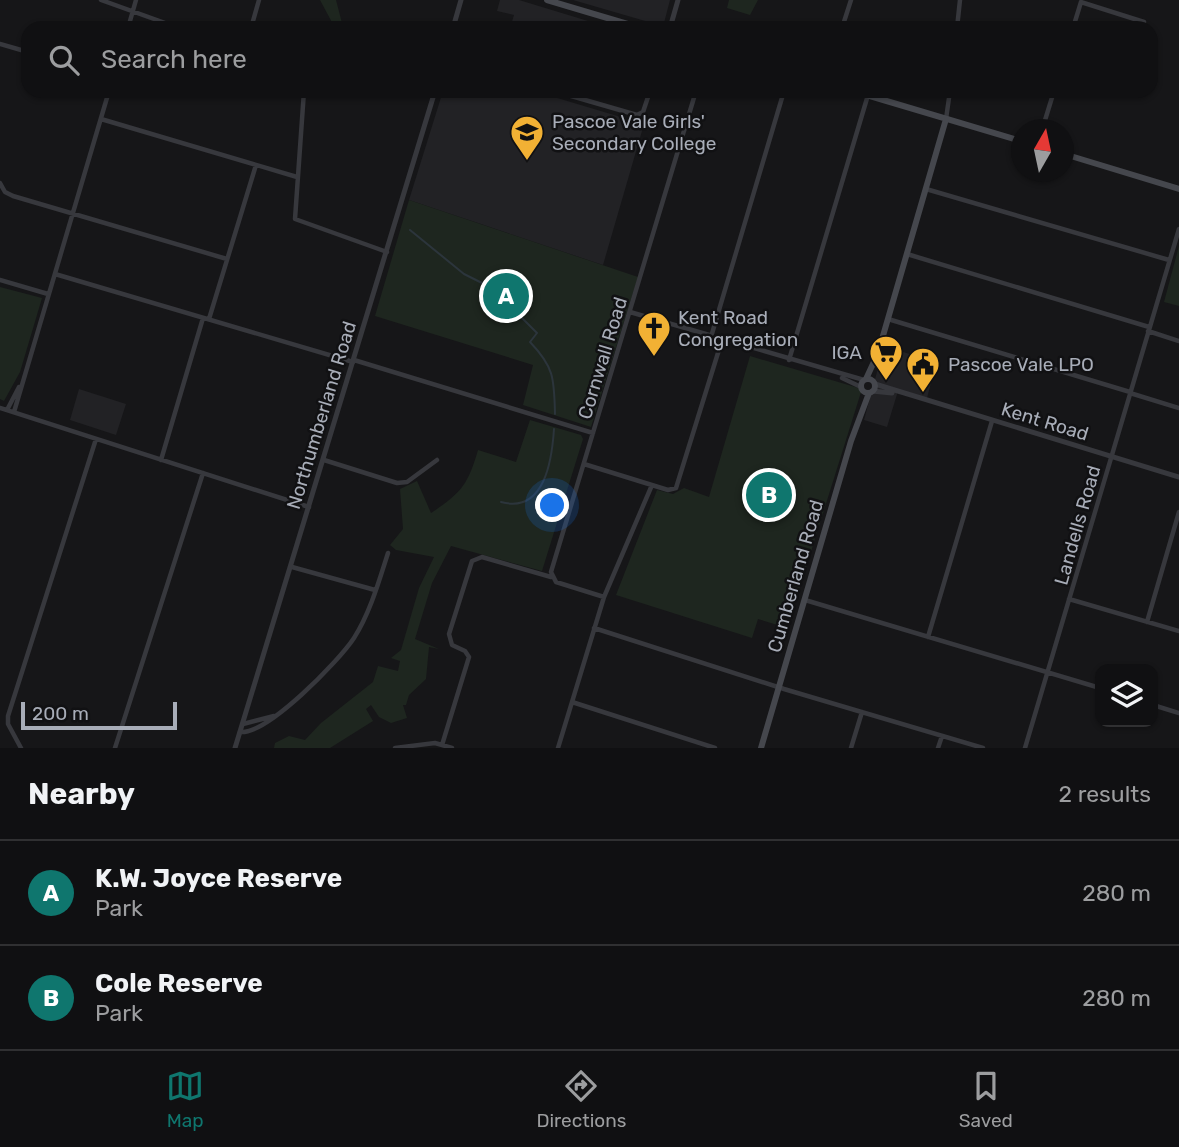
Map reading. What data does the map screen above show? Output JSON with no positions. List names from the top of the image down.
{
  "streets": {
    "main road": ["Cumberland Road"],
    "street": [
      "Cornwall Road",
      "Northumberland Road",
      "Kent Road",
      "Landells Road"
    ]
  },
  "crossings": [
    ["Cornwall Road", "Kent Road"],
    ["Kent Road", "Landells Road"],
    ["Kent Road", "Cumberland Road"]
  ],
  "places": {
    "school or university": ["Pascoe Vale Girls' Secondary College"],
    "church": ["Kent Road Congregation"],
    "supermarket": ["IGA"],
    "public building": ["Pascoe Vale LPO"]
  },
  "scale_bar": "200 m",
  "north": "top",
  "page": {
    "search": "Search here",
    "pins": ["A", "B"],
    "scale": "200 m",
    "heading": ["Nearby", "2 results"],
    "list": [
      {
        "mark": "A",
        "name": "K.W. Joyce Reserve",
        "note": "Park",
        "value": "280 m"
      },
      {
        "mark": "B",
        "name": "Cole Reserve",
        "note": "Park",
        "value": "280 m"
      }
    ],
    "nav": ["Map", "Directions", "Saved"]
  }
}
